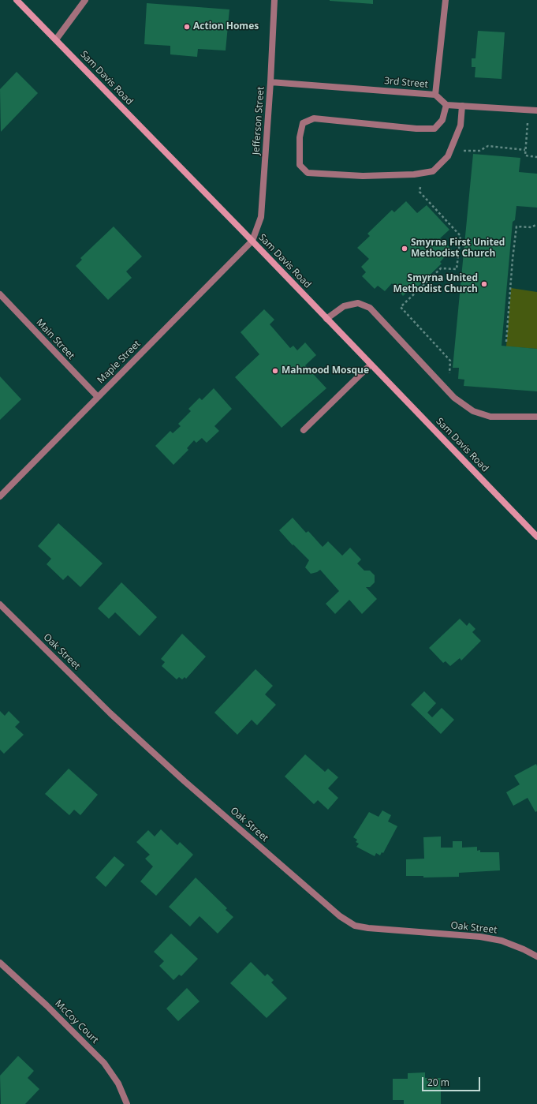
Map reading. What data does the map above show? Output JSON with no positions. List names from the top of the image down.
{
  "streets": {
    "street": [
      "Sam Davis Road",
      "3rd Street",
      "Jefferson Street",
      "Main Street",
      "Maple Street",
      "Oak Street",
      "McCoy Court"
    ]
  },
  "crossings": [
    ["Sam Davis Road", "Jefferson Street"],
    ["Sam Davis Road", "Maple Street"],
    ["3rd Street", "Jefferson Street"],
    ["Jefferson Street", "Maple Street"],
    ["Main Street", "Maple Street"]
  ],
  "places": [
    "Action Homes",
    "Smyrna First United Methodist Church",
    "Smyrna United Methodist Church",
    "Mahmood Mosque"
  ],
  "scale_bar": "20 m"
}
